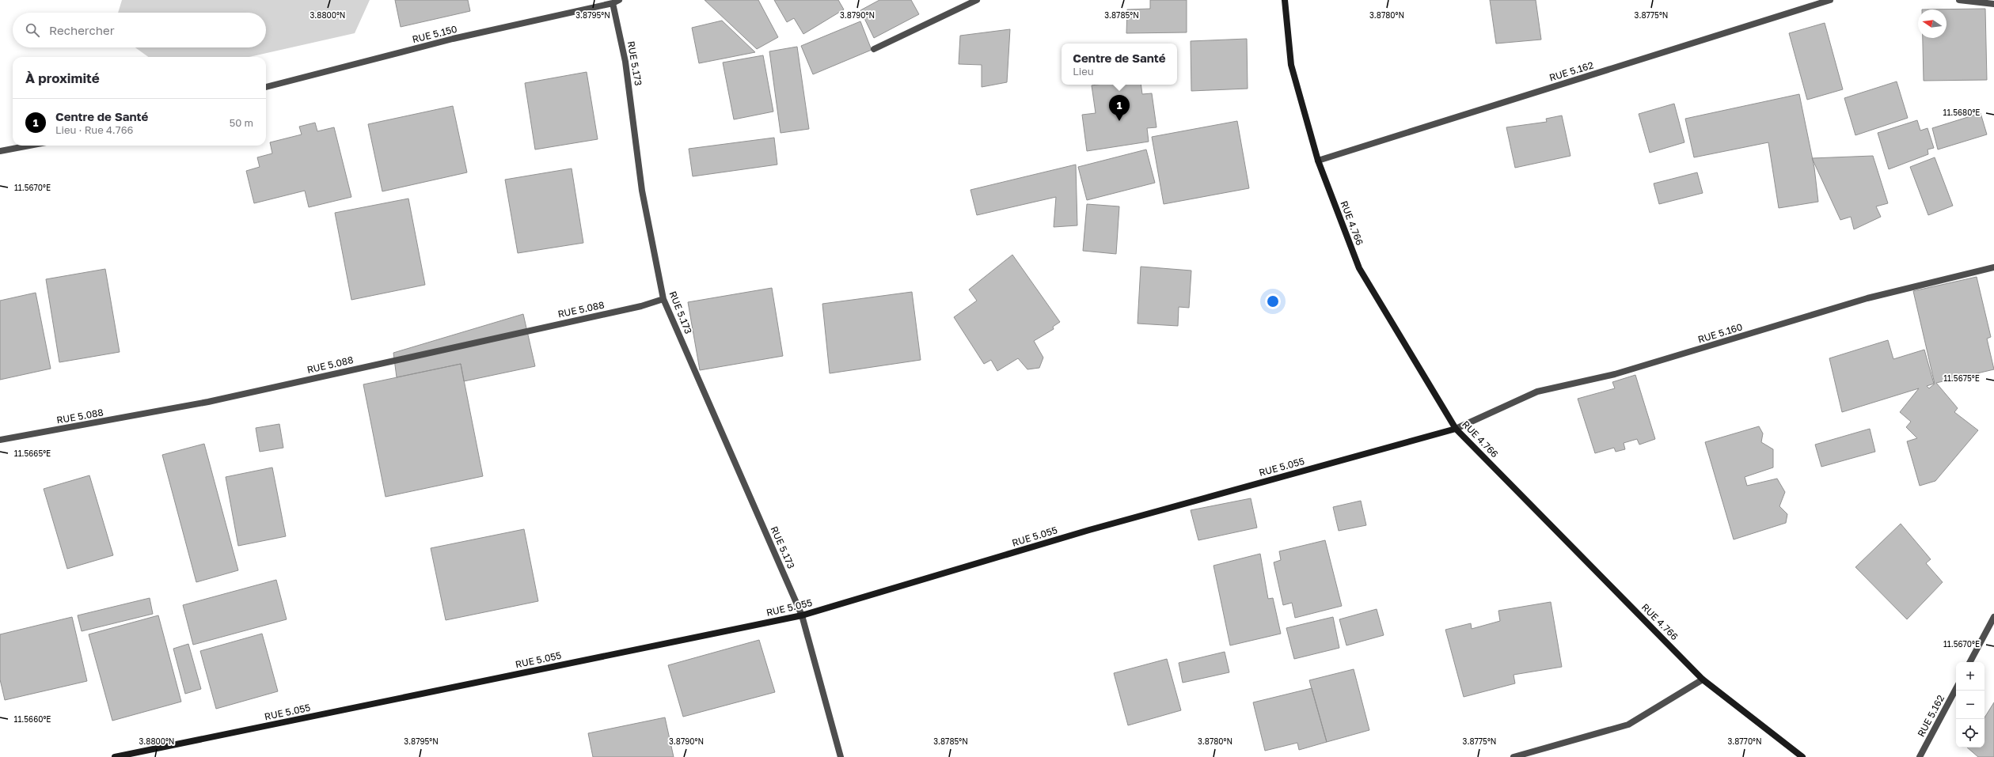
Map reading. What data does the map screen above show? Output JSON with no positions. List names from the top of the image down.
{
  "streets": {
    "street": [
      "RUE 5.150",
      "RUE 5.173",
      "RUE 5.162",
      "RUE 4.766",
      "RUE 5.088",
      "RUE 5.160",
      "RUE 5.055"
    ]
  },
  "crossings": [
    ["RUE 5.150", "RUE 5.173"],
    ["RUE 5.173", "RUE 5.088"],
    ["RUE 5.173", "RUE 5.055"],
    ["RUE 5.162", "RUE 4.766"],
    ["RUE 4.766", "RUE 5.160"],
    ["RUE 4.766", "RUE 5.055"],
    ["RUE 5.160", "RUE 5.055"]
  ],
  "north": "left",
  "page": {
    "search": "Rechercher",
    "popup": ["Centre de Santé", "Lieu"],
    "heading": "À proximité",
    "pins": "1",
    "list": [
      {
        "mark": "1",
        "name": "Centre de Santé",
        "note": "Lieu · Rue 4.766",
        "value": "50 m"
      }
    ],
    "map_buttons": ["+", "−"]
  },
  "coordinates": [
    "3.8800°N",
    "3.8795°N",
    "3.8790°N",
    "3.8785°N",
    "3.8780°N",
    "3.8775°N",
    "11.5680°E",
    "11.5670°E",
    "11.5675°E",
    "11.5665°E",
    "11.5660°E",
    "3.8770°N"
  ]
}
